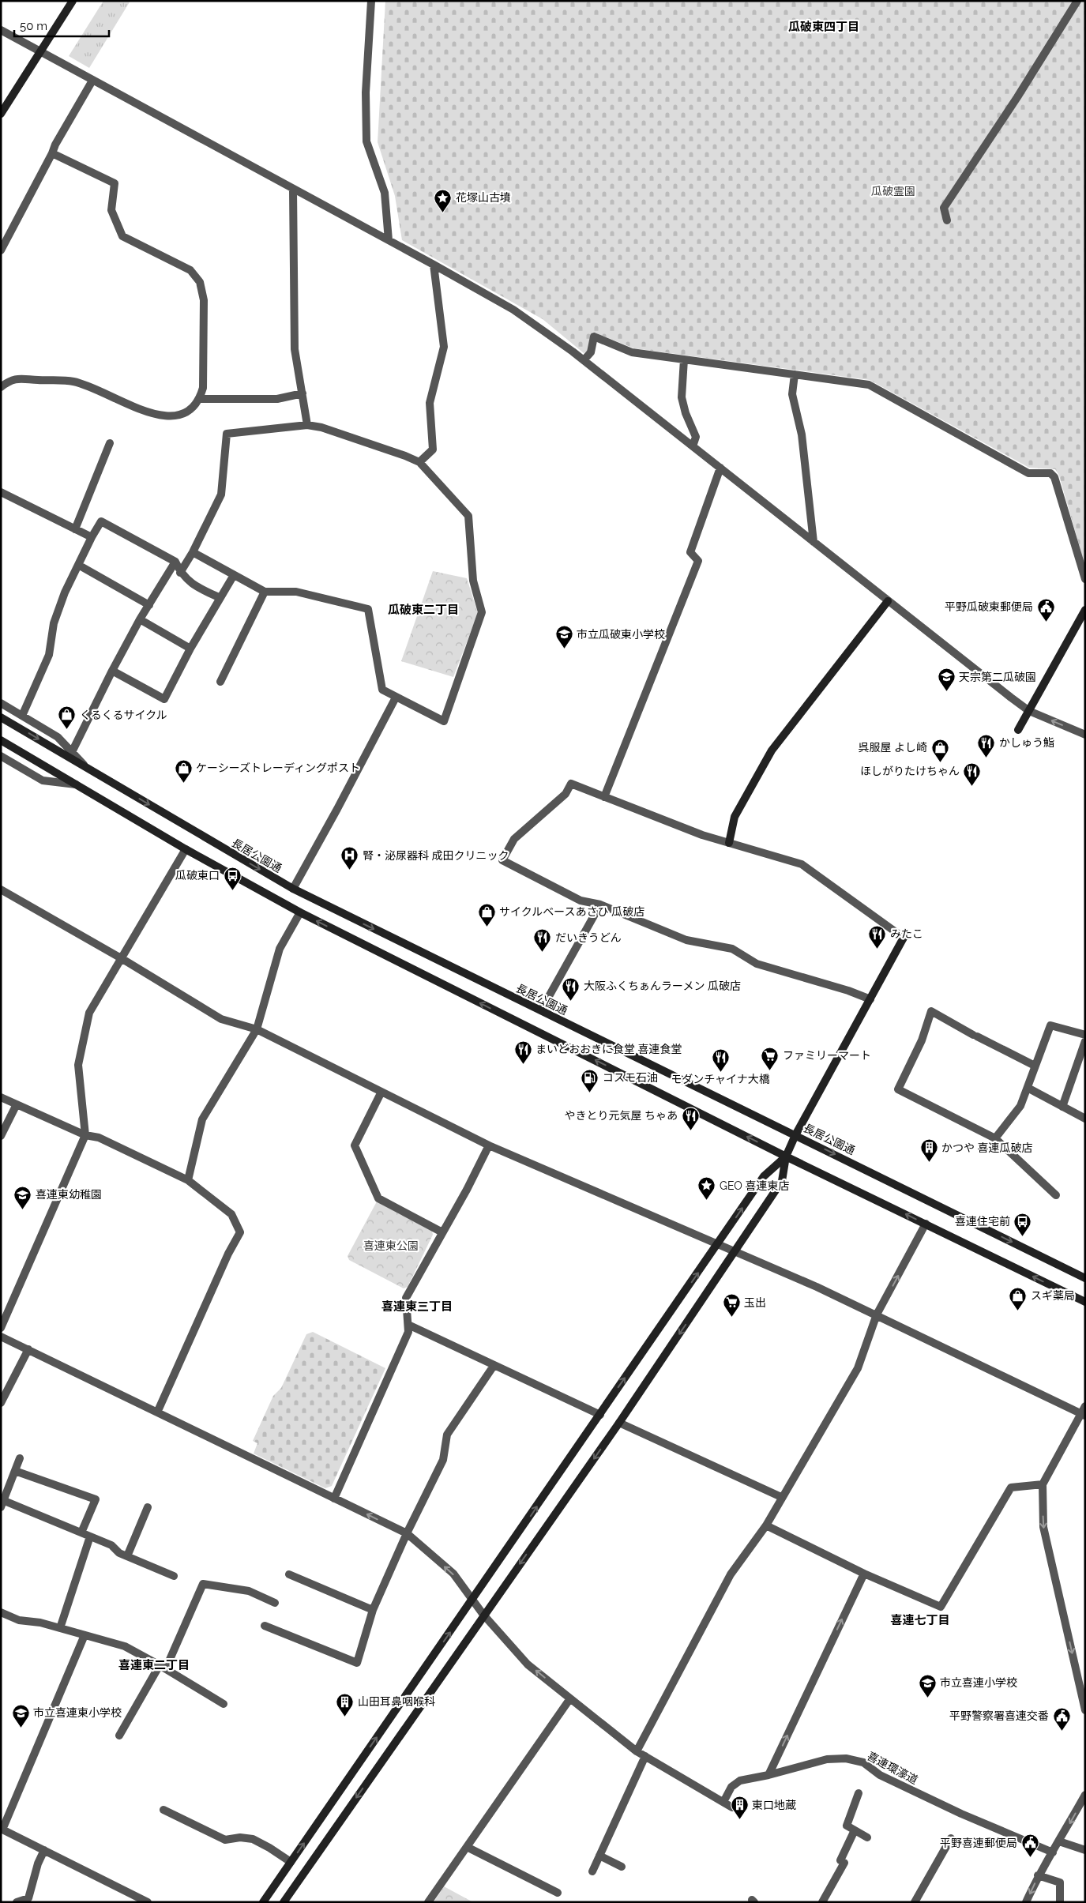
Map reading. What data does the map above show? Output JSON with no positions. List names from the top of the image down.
{
  "streets": {
    "street": ["長居公園通", "喜連環濠道"]
  },
  "districts": [
    "瓜破東四丁目",
    "瓜破東二丁目",
    "喜連東三丁目",
    "喜連七丁目",
    "喜連東二丁目"
  ],
  "parks": ["瓜破霊園", "喜連東公園"],
  "places": {
    "place": ["花塚山古墳", "GEO 喜連東店"],
    "public building": ["平野瓜破東郵便局", "平野警察署喜連交番", "平野喜連郵便局"],
    "school or university": [
      "市立瓜破東小学校",
      "天宗第二瓜破園",
      "喜連東幼稚園",
      "市立喜連小学校",
      "市立喜連東小学校"
    ],
    "shop": [
      "くるくるサイクル",
      "呉服屋 よし崎",
      "ケーシーズトレーディングポスト",
      "サイクルベースあさひ 瓜破店",
      "スギ薬局"
    ],
    "restaurant": [
      "かしゅう鮨",
      "ほしがりたけちゃん",
      "みたこ",
      "だいきうどん",
      "大阪ふくちぁんラーメン 瓜破店",
      "まいどおおきに食堂 喜連食堂",
      "モダンチャイナ大橋",
      "やきとり元気屋 ちゃあ"
    ],
    "hospital": ["腎・泌尿器科 成田クリニック"],
    "bus stop": ["瓜破東口", "喜連住宅前"],
    "supermarket": ["ファミリーマート", "玉出"],
    "fuel station": ["コスモ石油"],
    "building": ["かつや 喜連瓜破店", "山田耳鼻咽喉科", "東口地蔵"]
  },
  "scale_bar": "50 m"
}
